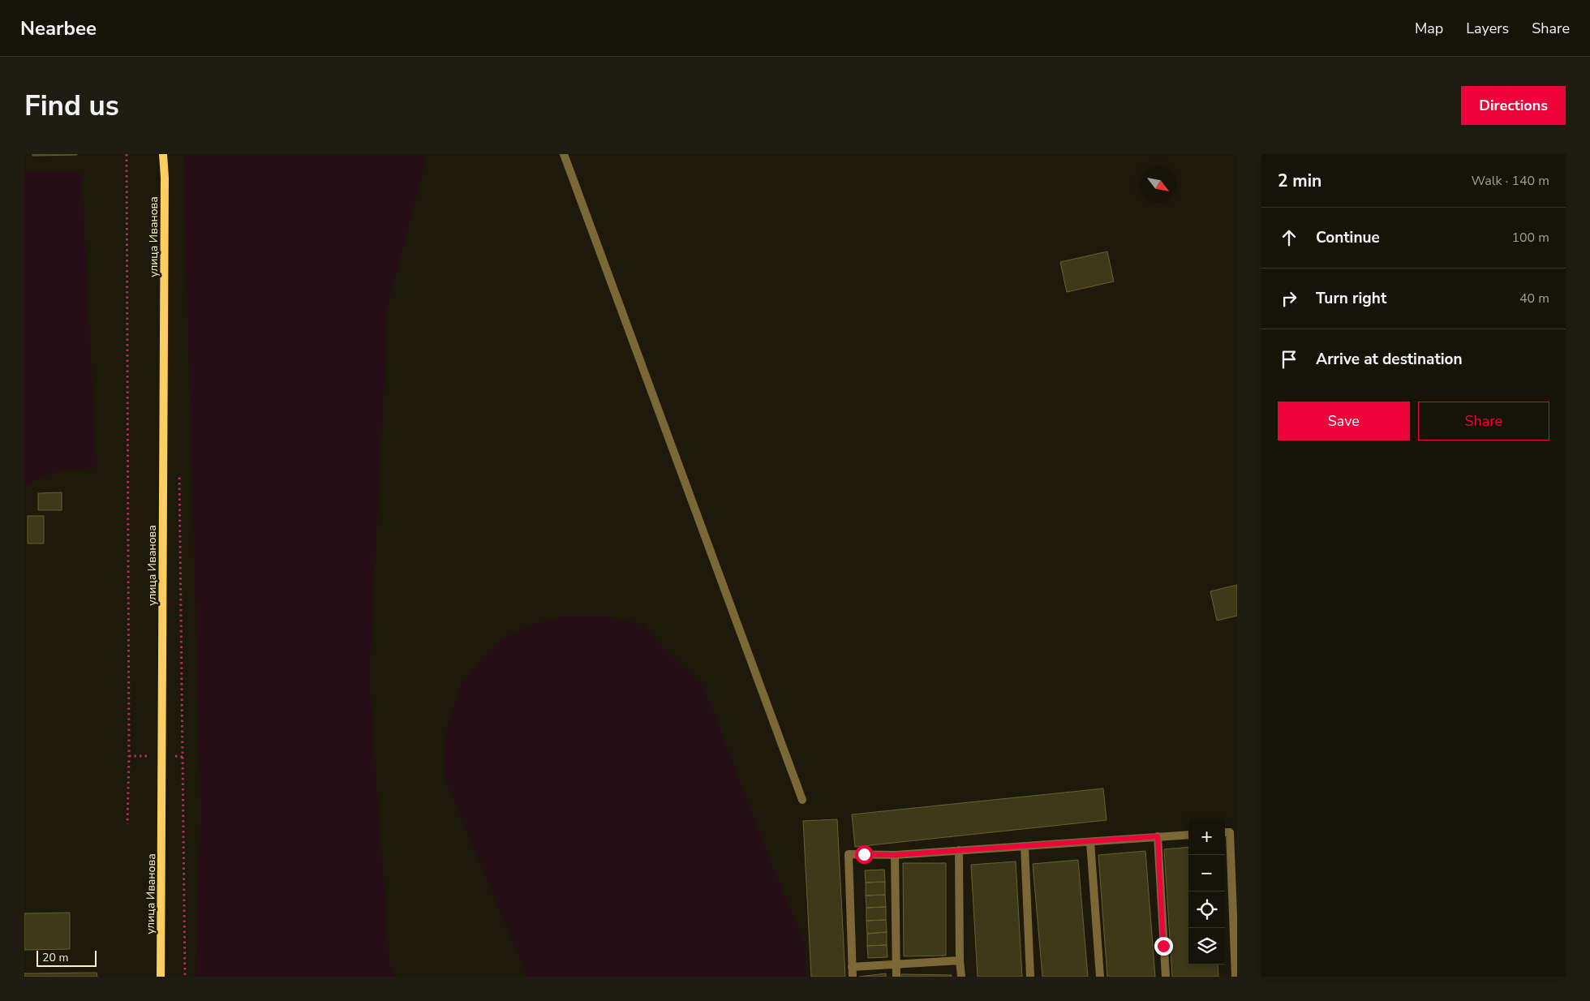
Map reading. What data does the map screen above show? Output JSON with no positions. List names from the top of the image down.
{
  "streets": {
    "main road": ["улица Иванова"]
  },
  "scale_bar": "20 m",
  "north": "bottom right",
  "page": {
    "header": "Nearbee",
    "nav": ["Map", "Layers", "Share"],
    "buttons": [
      "Directions",
      ["Save", "Share"]
    ],
    "title": "Find us",
    "heading": ["2 min", "Walk · 140 m"],
    "list": [
      ["Continue", "100 m"],
      ["Turn right", "40 m"],
      "Arrive at destination"
    ],
    "map_buttons": ["+", "−"],
    "scale": "20 m"
  }
}
